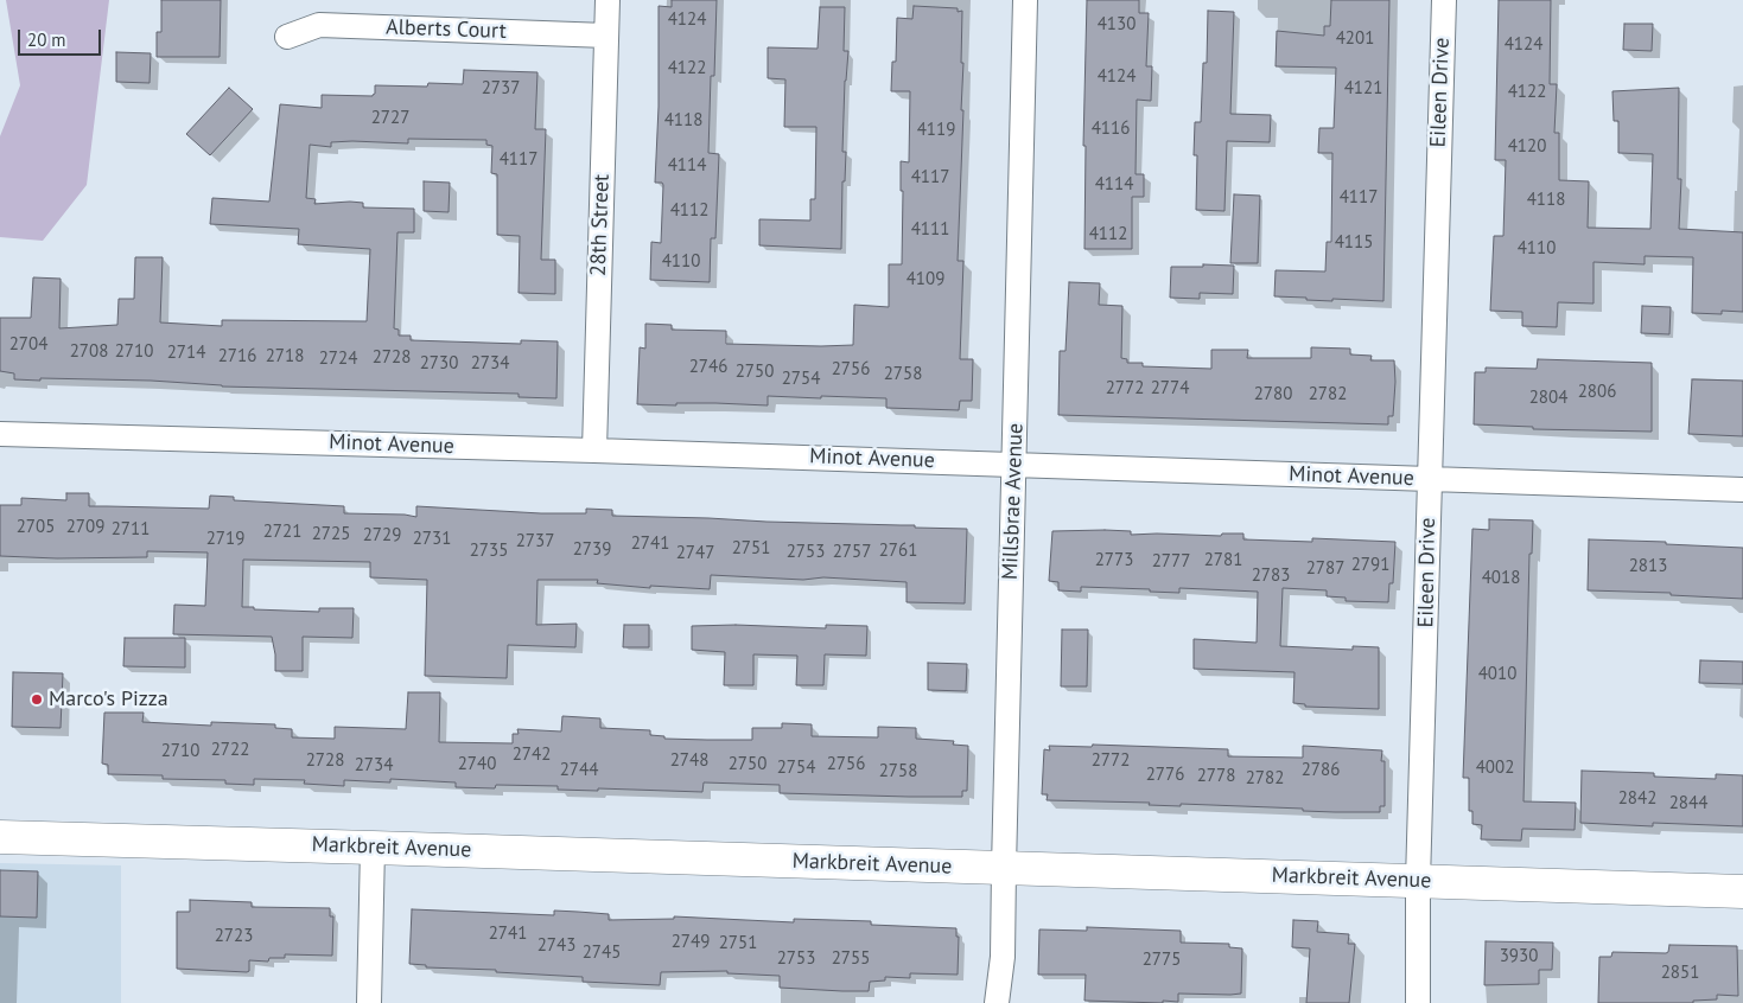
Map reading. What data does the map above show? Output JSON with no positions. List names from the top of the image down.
{
  "streets": {
    "street": [
      "Alberts Court",
      "Eileen Drive",
      "28th Street",
      "Minot Avenue",
      "Millsbrae Avenue",
      "Markbreit Avenue"
    ]
  },
  "crossings": [
    ["Alberts Court", "28th Street"],
    ["Eileen Drive", "Minot Avenue"],
    ["Eileen Drive", "Markbreit Avenue"],
    ["28th Street", "Minot Avenue"],
    ["Minot Avenue", "Millsbrae Avenue"],
    ["Millsbrae Avenue", "Markbreit Avenue"]
  ],
  "places": ["Marco's Pizza"],
  "house_numbers": [
    "4124",
    "4130",
    "4201",
    "4124",
    "4122",
    "4124",
    "2737",
    "4121",
    "4122",
    "2727",
    "4118",
    "4116",
    "4119",
    "4120",
    "4117",
    "4114",
    "4117",
    "4114",
    "4117",
    "4118",
    "4112",
    "4111",
    "4112",
    "4115",
    "4110",
    "4110",
    "4109",
    "2704",
    "2708",
    "2710",
    "2714",
    "2716",
    "2718",
    "2728",
    "2724",
    "2730",
    "2734",
    "2746",
    "2756",
    "2750",
    "2758",
    "2754",
    "2772",
    "2774",
    "2806",
    "2780",
    "2782",
    "2804",
    "2705",
    "2709",
    "2711",
    "2721",
    "2725",
    "2729",
    "2719",
    "2731",
    "2737",
    "2741",
    "2751",
    "2739",
    "2735",
    "2761",
    "2753",
    "2757",
    "2747",
    "2773",
    "2781",
    "2777",
    "2791",
    "2813",
    "2787",
    "2783",
    "4018",
    "4010",
    "2722",
    "2710",
    "2742",
    "2728",
    "2748",
    "2772",
    "2740",
    "2750",
    "2756",
    "2734",
    "2754",
    "4002",
    "2744",
    "2786",
    "2758",
    "2776",
    "2778",
    "2782",
    "2842",
    "2844",
    "2741",
    "2723",
    "2749",
    "2751",
    "2743",
    "2745",
    "3930",
    "2753",
    "2755",
    "2775",
    "2851"
  ],
  "scale_bar": "20 m"
}
